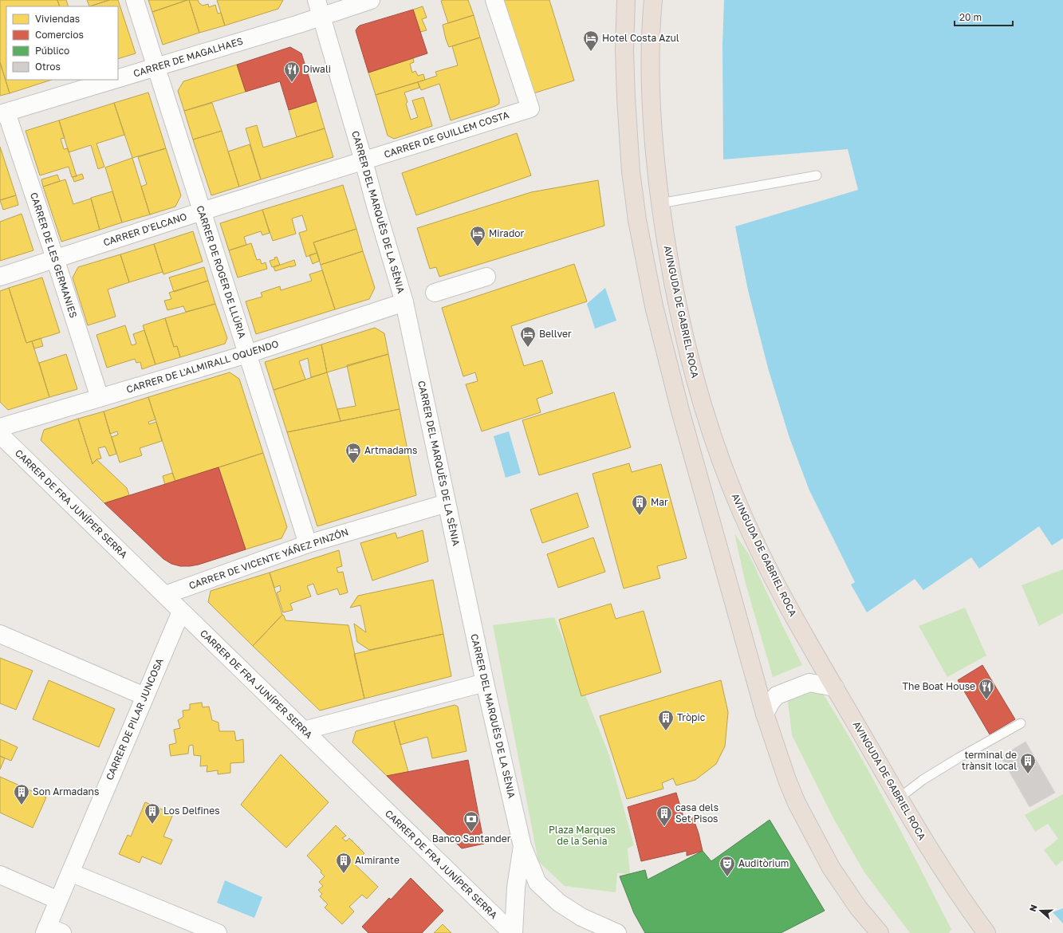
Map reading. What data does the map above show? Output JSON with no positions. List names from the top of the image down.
{
  "streets": {
    "highway": ["AVINGUDA DE GABRIEL ROCA"],
    "street": [
      "CARRER DE MAGALHAES",
      "CARRER DE GUILLEM COSTA",
      "CARRER DEL MARQUÈS DE LA SÈNIA",
      "CARRER D'ELCANO",
      "CARRER DE LES GERMANIES",
      "CARRER DE ROGER DE LLÚRIA",
      "CARRER DE L'ALMIRALL OQUENDO",
      "CARRER DE FRA JUNÍPER SERRA",
      "CARRER DE VICENTE YÁÑEZ PINZÓN",
      "CARRER DE PILAR JUNCOSA"
    ]
  },
  "crossings": [
    ["CARRER DE MAGALHAES", "CARRER DEL MARQUÈS DE LA SÈNIA"],
    ["CARRER DE MAGALHAES", "CARRER DE LES GERMANIES"],
    ["CARRER DE MAGALHAES", "CARRER DE ROGER DE LLÚRIA"],
    ["CARRER DE GUILLEM COSTA", "CARRER DEL MARQUÈS DE LA SÈNIA"],
    ["CARRER DE GUILLEM COSTA", "CARRER D'ELCANO"],
    ["CARRER DEL MARQUÈS DE LA SÈNIA", "CARRER D'ELCANO"],
    ["CARRER DEL MARQUÈS DE LA SÈNIA", "CARRER DE L'ALMIRALL OQUENDO"],
    ["CARRER DEL MARQUÈS DE LA SÈNIA", "CARRER DE FRA JUNÍPER SERRA"],
    ["CARRER DEL MARQUÈS DE LA SÈNIA", "CARRER DE VICENTE YÁÑEZ PINZÓN"],
    ["CARRER D'ELCANO", "CARRER DE LES GERMANIES"],
    ["CARRER D'ELCANO", "CARRER DE ROGER DE LLÚRIA"],
    ["CARRER DE LES GERMANIES", "CARRER DE L'ALMIRALL OQUENDO"],
    ["CARRER DE ROGER DE LLÚRIA", "CARRER DE L'ALMIRALL OQUENDO"],
    ["CARRER DE ROGER DE LLÚRIA", "CARRER DE VICENTE YÁÑEZ PINZÓN"],
    ["CARRER DE FRA JUNÍPER SERRA", "CARRER DE VICENTE YÁÑEZ PINZÓN"],
    ["CARRER DE FRA JUNÍPER SERRA", "CARRER DE PILAR JUNCOSA"]
  ],
  "parks": ["Plaza Marques de la Senia"],
  "places": {
    "hotel": [
      "Hotel Costa Azul",
      "Mirador",
      "Bellver",
      "Artmadams"
    ],
    "restaurant": ["Diwali", "The Boat House"],
    "building": [
      "Mar",
      "Tròpic",
      "terminal de trànsit local",
      "Son Armadans",
      "Los Delfines",
      "casa dels Set Pisos",
      "Almirante"
    ],
    "bank": ["Banco Santander"],
    "theatre": ["Auditòrium"]
  },
  "legend": [
    "Viviendas",
    "Comercios",
    "Público",
    "Otros"
  ],
  "scale_bar": "20 m",
  "north": "left"
}
